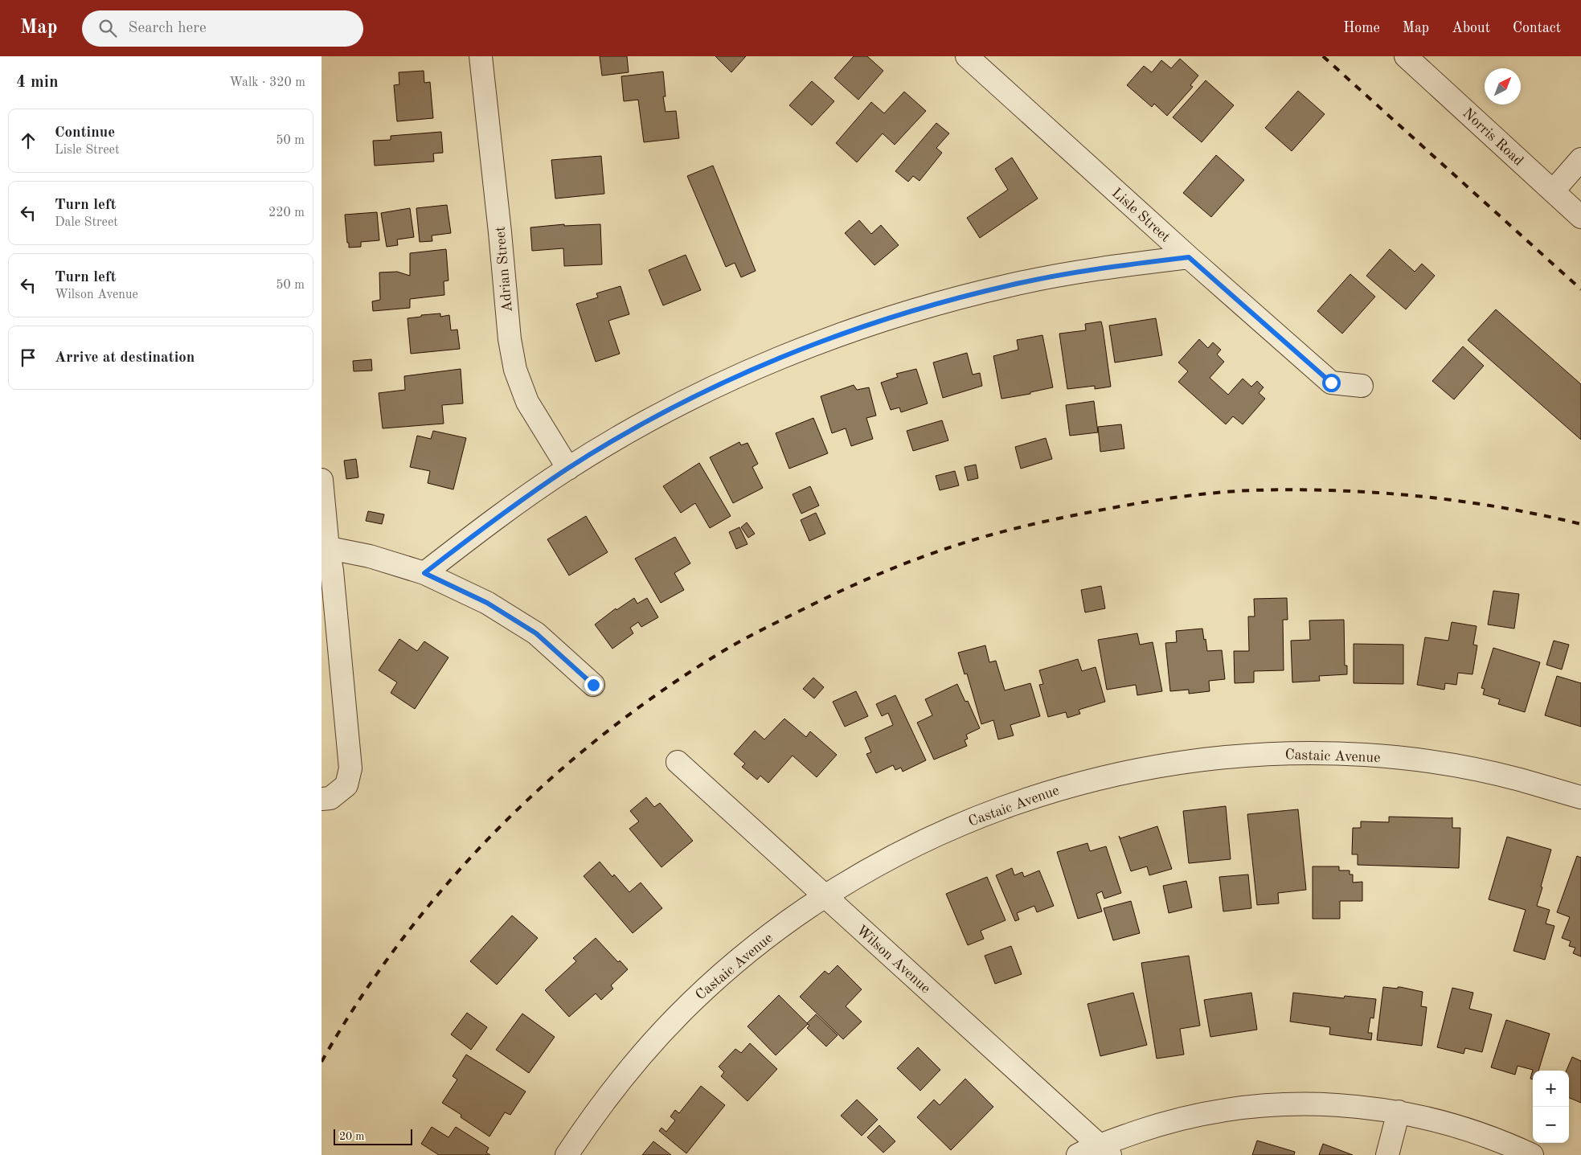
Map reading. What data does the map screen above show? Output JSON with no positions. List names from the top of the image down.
{
  "streets": {
    "street": [
      "Norris Road",
      "Lisle Street",
      "Adrian Street",
      "Castaic Avenue",
      "Wilson Avenue"
    ]
  },
  "crossings": [
    ["Castaic Avenue", "Wilson Avenue"]
  ],
  "scale_bar": "20 m",
  "north": "top right",
  "page": {
    "header": "Map",
    "search": "Search here",
    "nav": [
      "Home",
      "Map",
      "About",
      "Contact"
    ],
    "heading": ["4 min", "Walk · 320 m"],
    "list": [
      ["Continue", "Lisle Street", "50 m"],
      ["Turn left", "Dale Street", "220 m"],
      ["Turn left", "Wilson Avenue", "50 m"],
      "Arrive at destination"
    ],
    "map_buttons": ["+", "−"],
    "scale": "20 m"
  }
}
